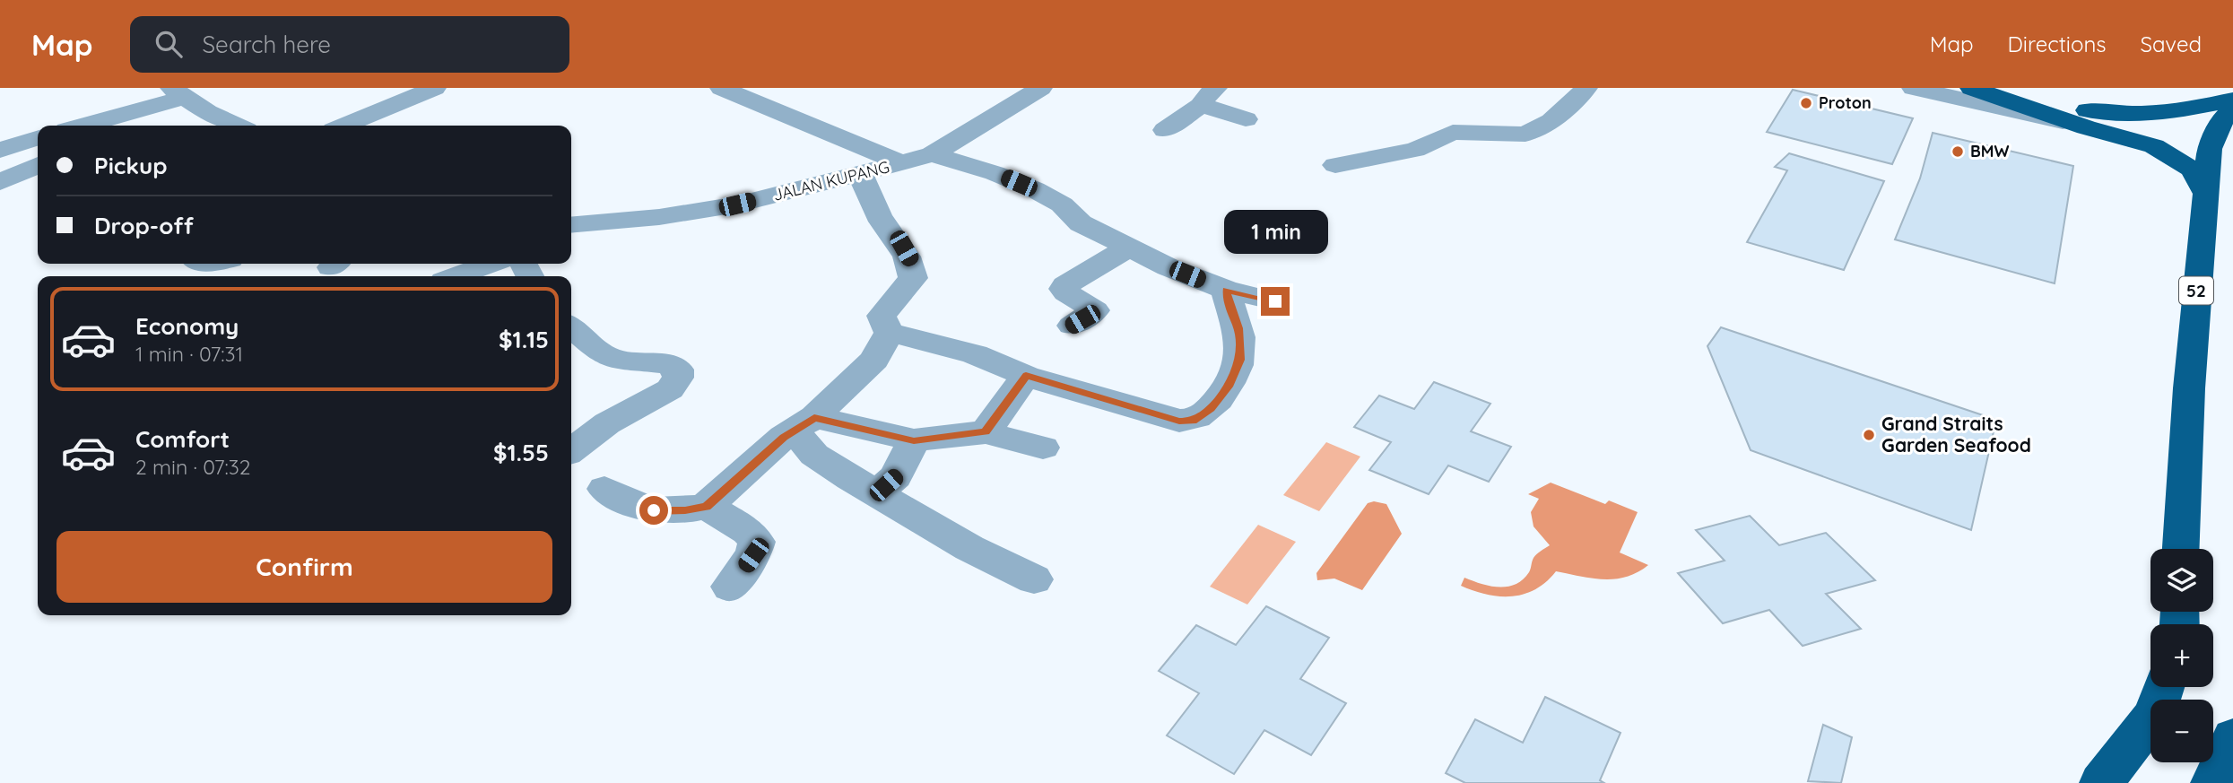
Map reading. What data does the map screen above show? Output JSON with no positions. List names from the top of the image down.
{
  "streets": {
    "highway": ["52"],
    "street": ["JALAN KUPANG"]
  },
  "places": ["Proton", "BMW", "Grand Straits Garden Seafood"],
  "page": {
    "header": "Map",
    "search": "Search here",
    "nav": ["Map", "Directions", "Saved"],
    "banner": ["Pickup", "Drop-off"],
    "bubble": "1 min",
    "list": [
      {
        "name": "Economy",
        "note": "1 min · 07:31",
        "value": "$1.15"
      },
      {
        "name": "Comfort",
        "note": "2 min · 07:32",
        "value": "$1.55"
      }
    ],
    "buttons": "Confirm",
    "map_buttons": ["+", "−"]
  }
}
